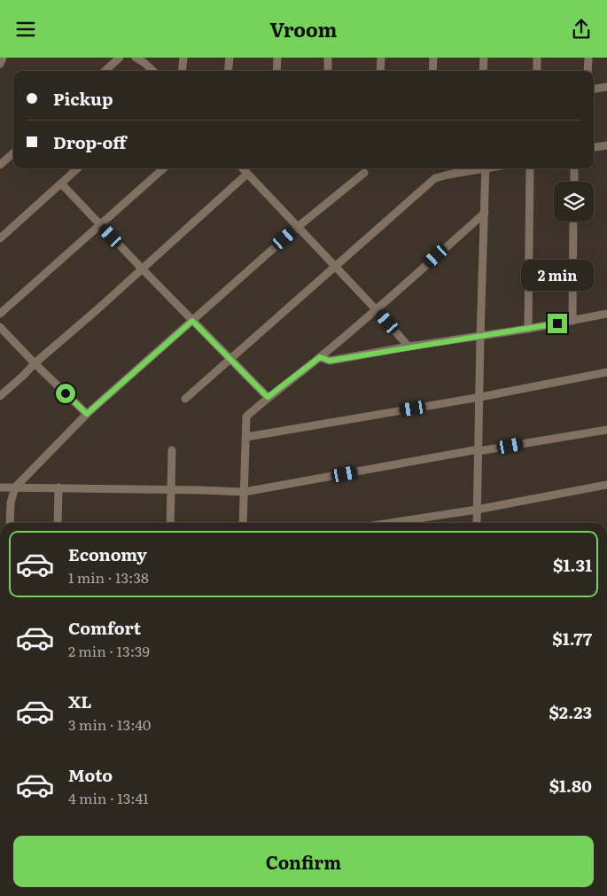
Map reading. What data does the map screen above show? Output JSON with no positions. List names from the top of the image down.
{
  "page": {
    "header": "Vroom",
    "banner": ["Pickup", "Drop-off"],
    "bubble": "2 min",
    "list": [
      {
        "name": "Economy",
        "note": "1 min · 13:38",
        "value": "$1.31"
      },
      {
        "name": "Comfort",
        "note": "2 min · 13:39",
        "value": "$1.77"
      },
      {
        "name": "XL",
        "note": "3 min · 13:40",
        "value": "$2.23"
      },
      {
        "name": "Moto",
        "note": "4 min · 13:41",
        "value": "$1.80"
      }
    ],
    "buttons": "Confirm"
  }
}
